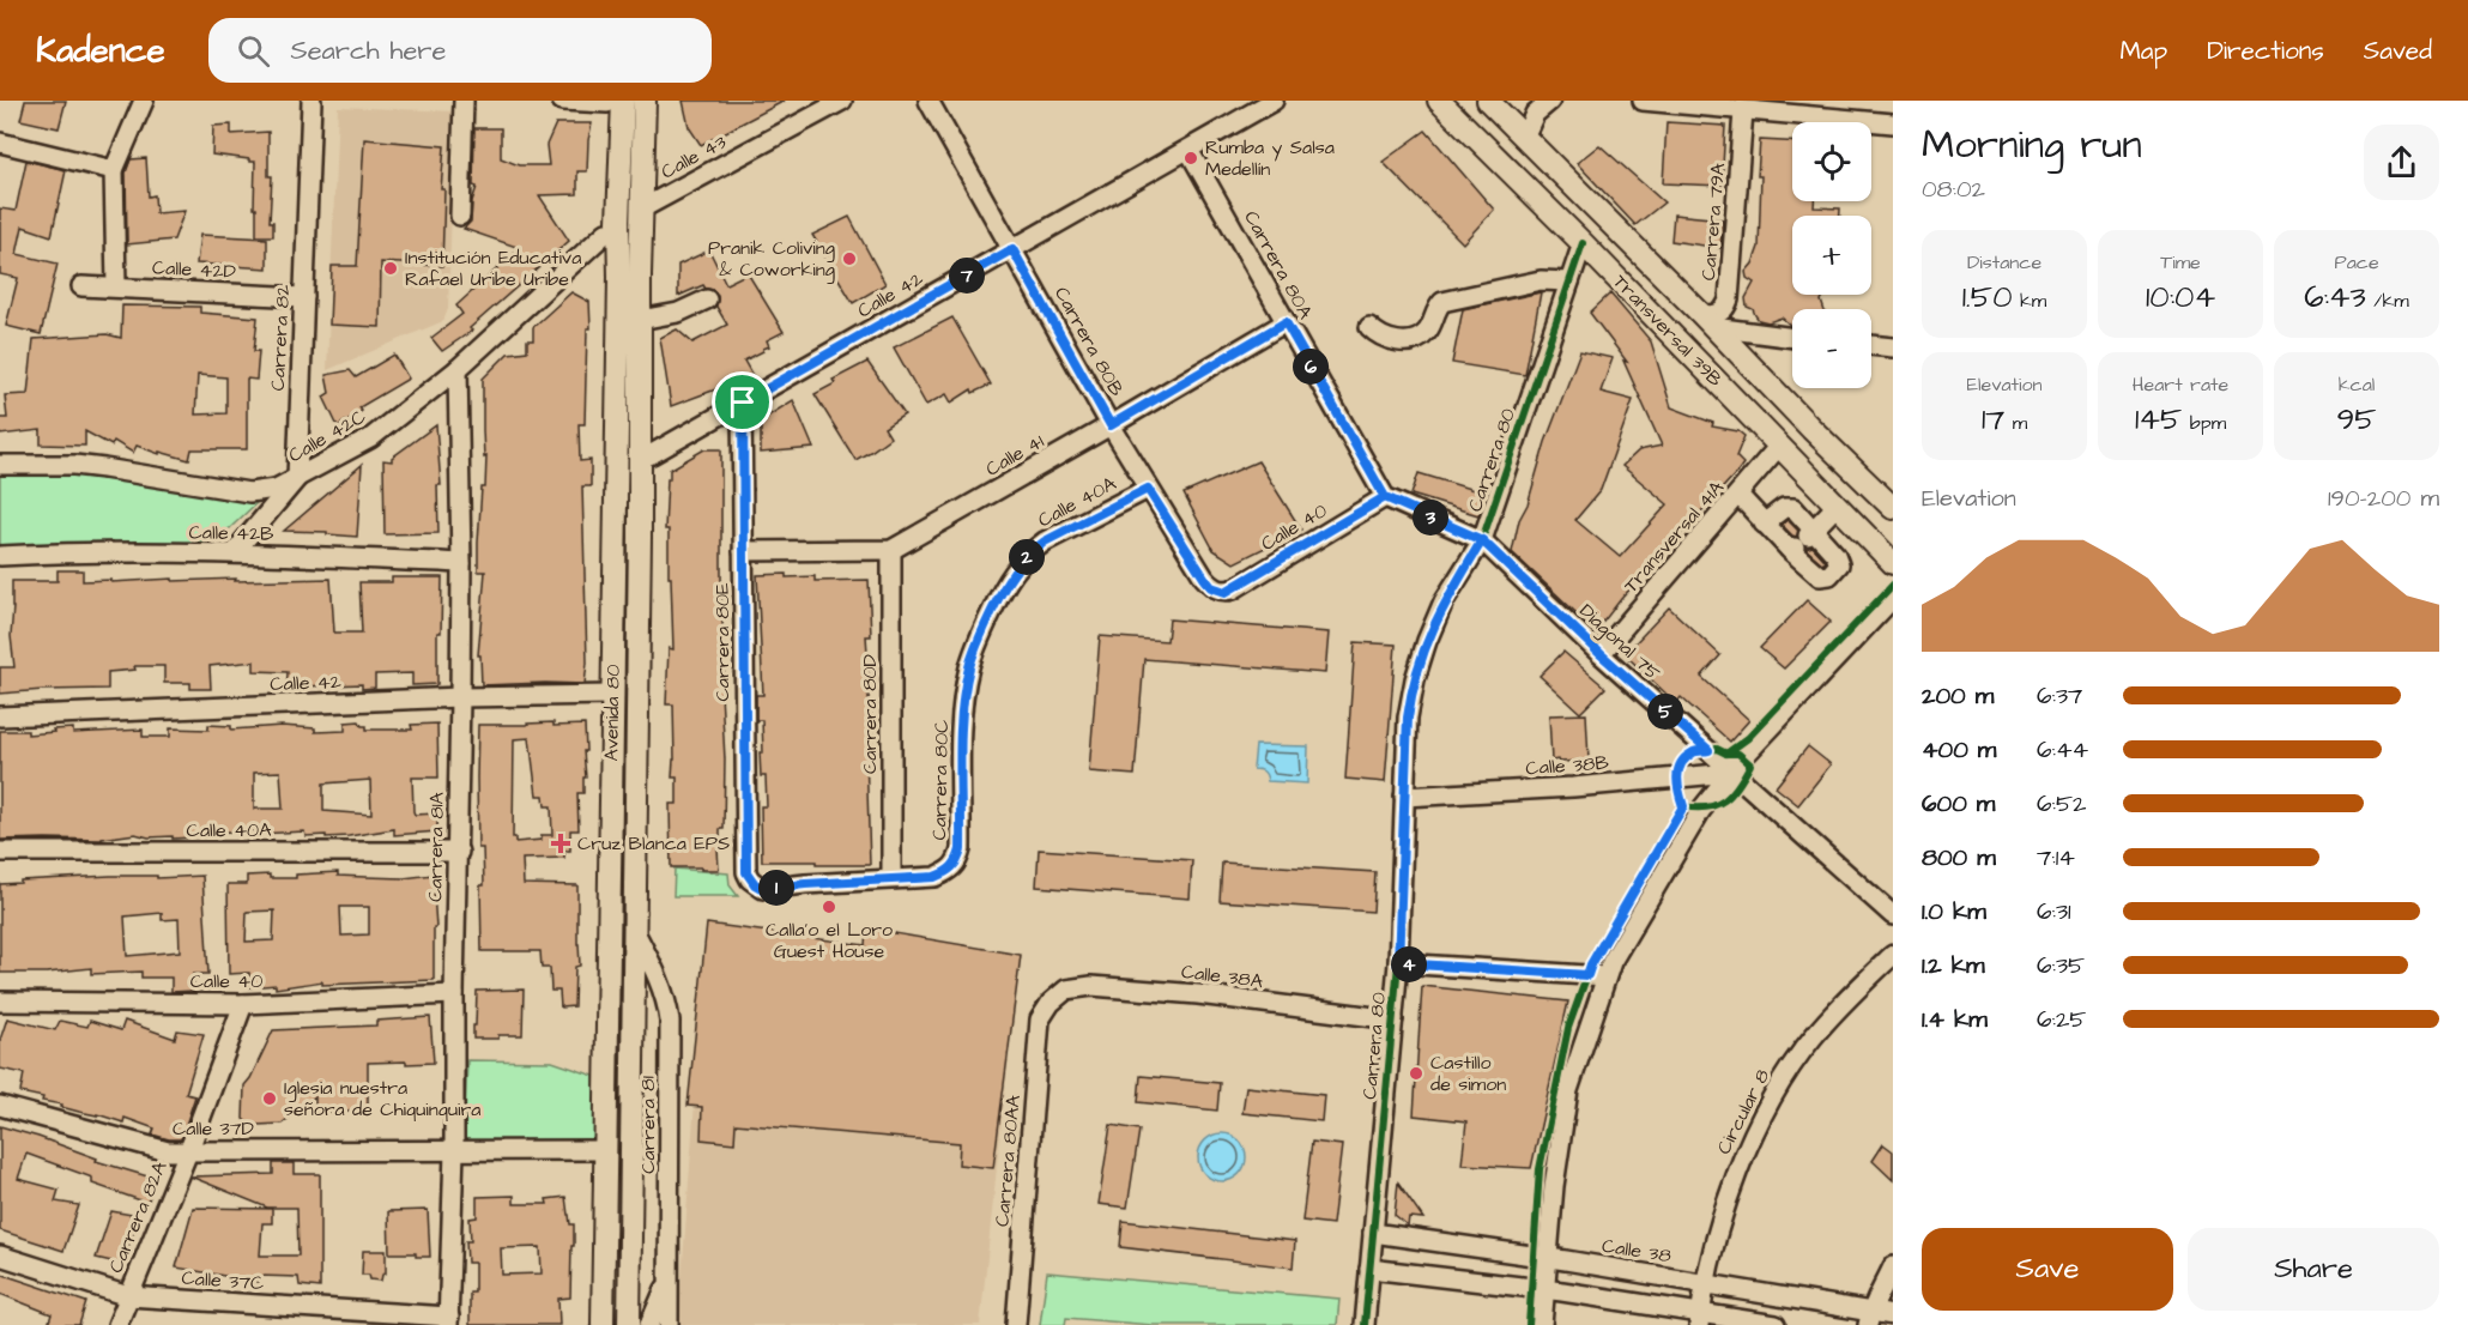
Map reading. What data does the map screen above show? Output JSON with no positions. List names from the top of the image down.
{
  "streets": {
    "main road": ["Transversal 39B", "Avenida 80"],
    "street": [
      "Calle 43",
      "Carrera 79A",
      "Carrera 80A",
      "Calle 42D",
      "Calle 42",
      "Carrera 82",
      "Carrera 80B",
      "Calle 42C",
      "Calle 41",
      "Carrera 80",
      "Calle 40A",
      "Calle 40",
      "Calle 42B",
      "Transversal 41A",
      "Carrera 80E",
      "Diagonal 75",
      "Carrera 80D",
      "Calle 38B",
      "Carrera 80C",
      "Carrera 81A",
      "Calle 38A",
      "Circular 8",
      "Carrera 81",
      "Calle 37D",
      "Carrera 80AA",
      "Carrera 82A",
      "Calle 38",
      "Calle 37C"
    ]
  },
  "crossings": [
    ["Calle 43", "Avenida 80"],
    ["Carrera 79A", "Transversal 39B"],
    ["Carrera 80A", "Calle 42"],
    ["Carrera 80A", "Calle 41"],
    ["Carrera 80A", "Calle 40"],
    ["Calle 42D", "Carrera 82"],
    ["Calle 42", "Carrera 80B"],
    ["Calle 42", "Carrera 80E"],
    ["Calle 42", "Avenida 80"],
    ["Calle 42", "Carrera 81A"],
    ["Transversal 39B", "Carrera 80"],
    ["Transversal 39B", "Transversal 41A"],
    ["Carrera 82", "Calle 42C"],
    ["Carrera 80B", "Calle 41"],
    ["Carrera 80B", "Calle 40A"],
    ["Carrera 80B", "Calle 40"],
    ["Calle 42C", "Carrera 81A"],
    ["Calle 41", "Carrera 80E"],
    ["Calle 41", "Carrera 80D"],
    ["Carrera 80", "Diagonal 75"],
    ["Carrera 80", "Calle 38B"],
    ["Carrera 80", "Calle 38A"],
    ["Carrera 80", "Calle 38"],
    ["Calle 40A", "Carrera 80C"],
    ["Calle 40A", "Carrera 81A"],
    ["Calle 40", "Carrera 81A"],
    ["Calle 40", "Carrera 82A"],
    ["Calle 42B", "Carrera 81A"],
    ["Transversal 41A", "Diagonal 75"],
    ["Carrera 80E", "Carrera 80D"],
    ["Carrera 80E", "Carrera 80C"],
    ["Diagonal 75", "Calle 38B"],
    ["Avenida 80", "Carrera 81"],
    ["Avenida 80", "Calle 37D"],
    ["Carrera 80D", "Carrera 80C"],
    ["Carrera 81A", "Calle 37D"],
    ["Carrera 81A", "Calle 37C"],
    ["Calle 38A", "Carrera 80AA"],
    ["Circular 8", "Calle 38"],
    ["Calle 37D", "Carrera 82A"],
    ["Carrera 82A", "Calle 37C"]
  ],
  "places": {
    "other": [
      "Rumba y Salsa Medellín",
      "Pranik Coliving & Coworking",
      "Institución Educativa Rafael Uribe Uribe",
      "Calla'o el Loro Guest House",
      "Castillo de simon",
      "Iglesia nuestra señora de Chiquinquira"
    ],
    "health": ["Cruz Blanca EPS"]
  },
  "page": {
    "header": "Kadence",
    "search": "Search here",
    "nav": ["Map", "Directions", "Saved"],
    "heading": ["Morning run", "08:02"],
    "map_buttons": ["+", "−"],
    "stats": [
      ["Distance", "1.50 km"],
      ["Time", "10:04"],
      ["Pace", "6:43 /km"],
      ["Elevation", "17 m"],
      ["Heart rate", "145 bpm"],
      ["kcal", "95"]
    ],
    "pins": [
      "7",
      "6",
      "3",
      "2",
      "5",
      "1",
      "4"
    ],
    "chart": ["Elevation", "190–200 m"],
    "list": [
      {
        "name": "200 m",
        "note": "6:37"
      },
      {
        "name": "400 m",
        "note": "6:44"
      },
      {
        "name": "600 m",
        "note": "6:52"
      },
      {
        "name": "800 m",
        "note": "7:14"
      },
      {
        "name": "1.0 km",
        "note": "6:31"
      },
      {
        "name": "1.2 km",
        "note": "6:35"
      },
      {
        "name": "1.4 km",
        "note": "6:25"
      }
    ],
    "buttons": ["Save", "Share"]
  }
}
